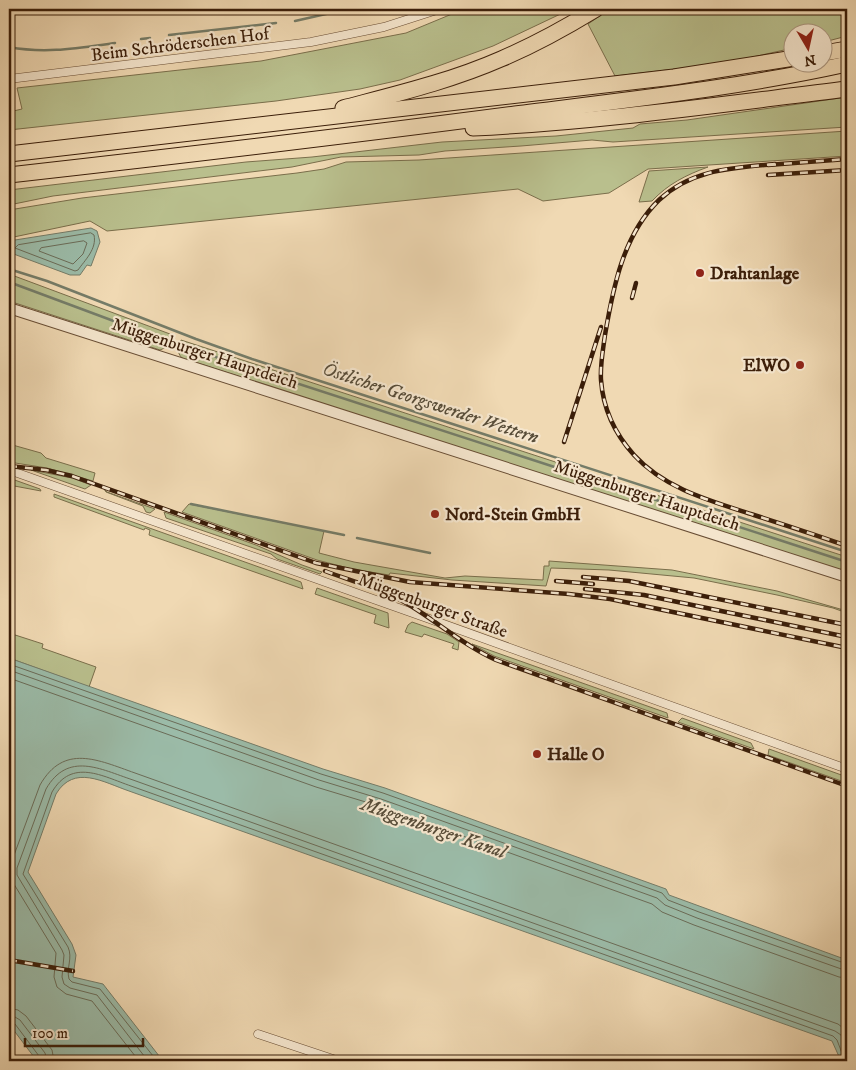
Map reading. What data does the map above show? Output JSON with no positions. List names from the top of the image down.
{
  "streets": {
    "street": ["Beim Schröderschen Hof", "Müggenburger Hauptdeich", "Müggenburger Straße"]
  },
  "water": ["Östlicher Georgswerder Wettern", "Müggenburger Kanal"],
  "places": [
    "Drahtanlage",
    "ElWO",
    "Nord-Stein GmbH",
    "Halle O"
  ],
  "scale_bar": "100 m",
  "north": "bottom"
}
